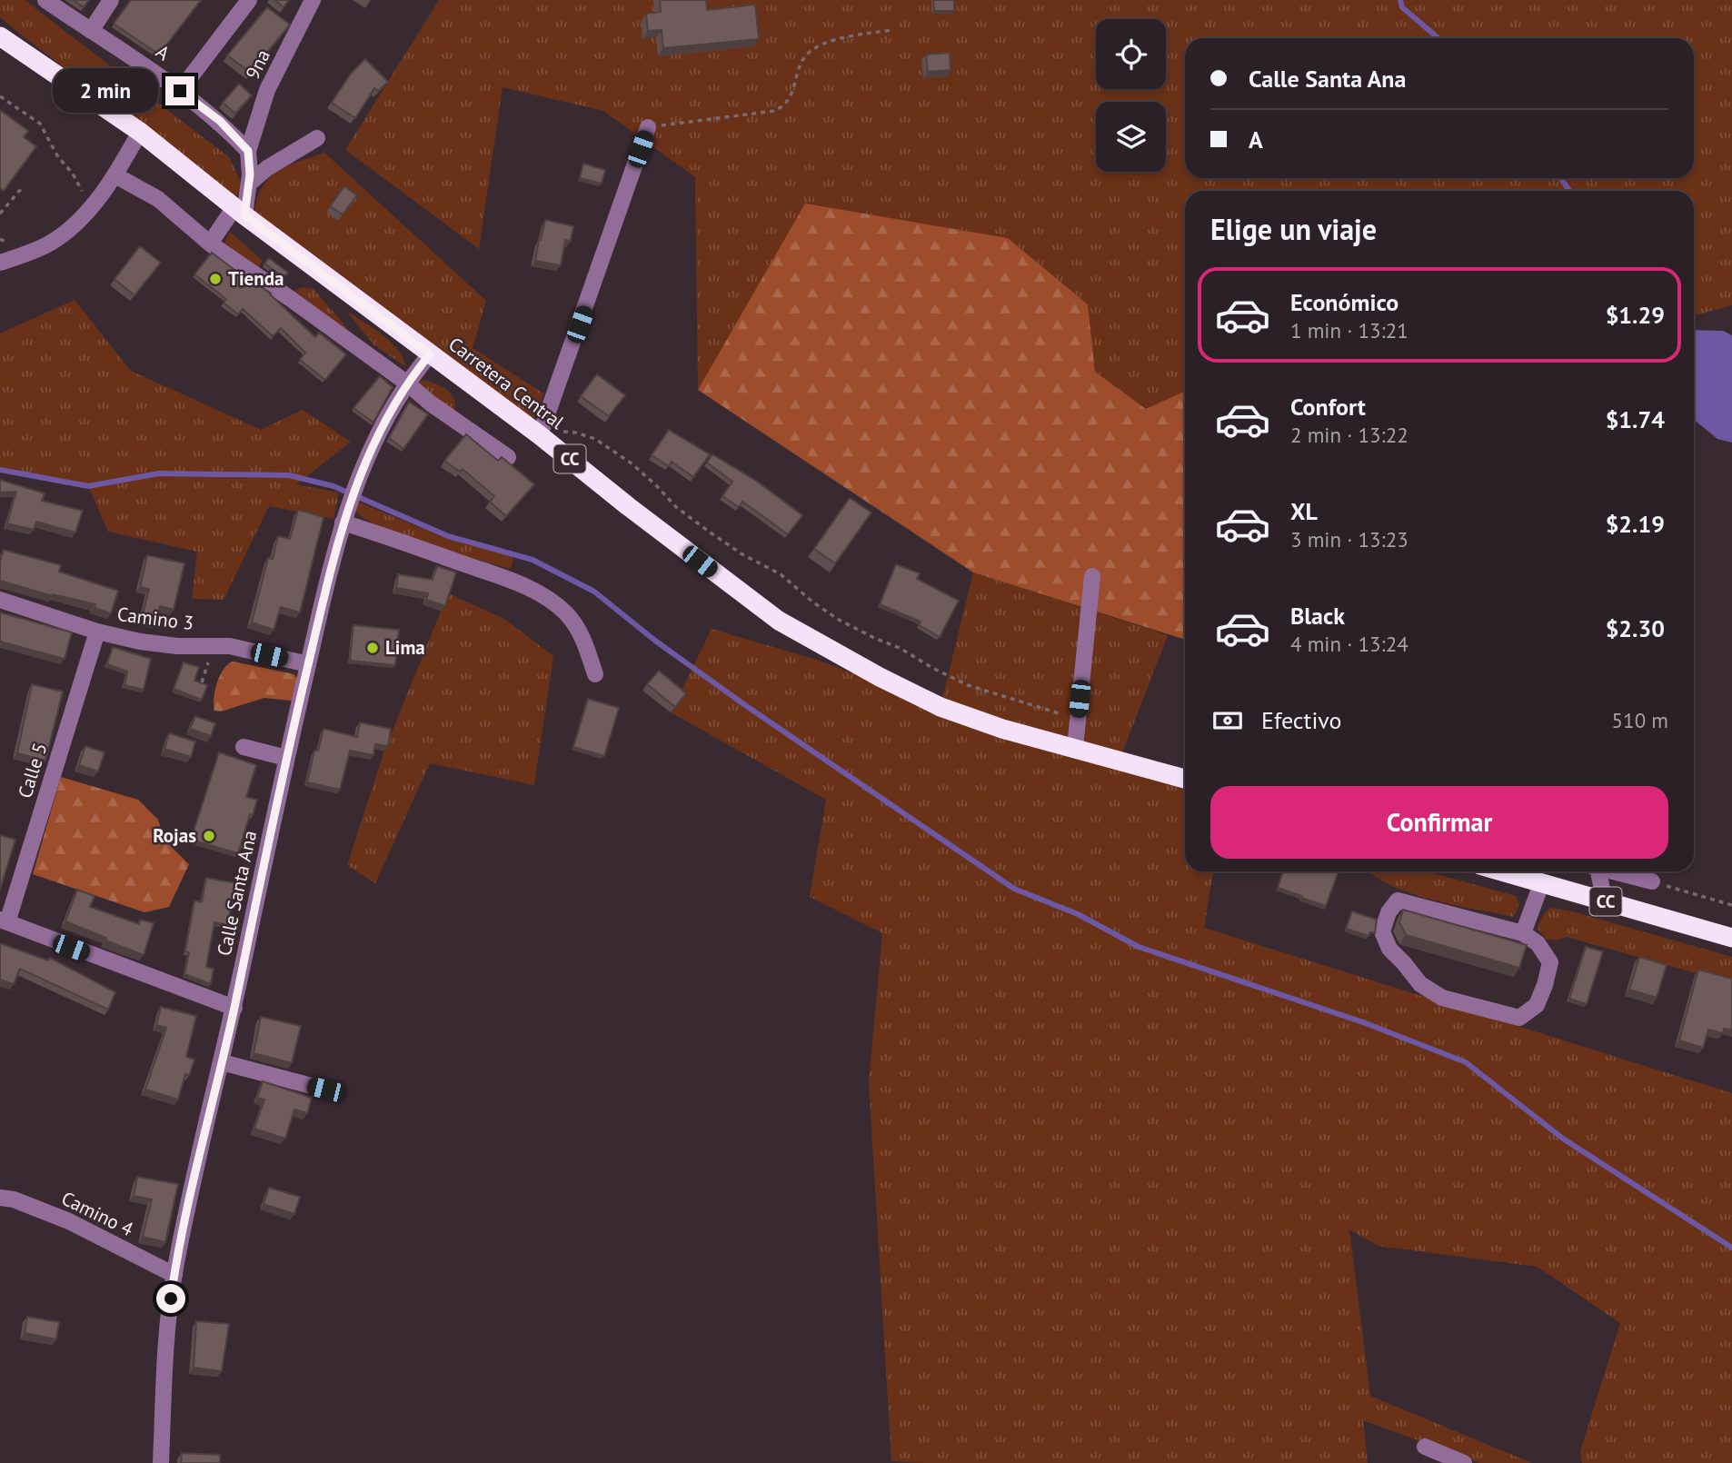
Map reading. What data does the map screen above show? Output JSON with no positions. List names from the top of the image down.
{
  "streets": {
    "highway": ["Carretera Central", "CC"],
    "street": [
      "A",
      "9na",
      "Camino 3",
      "Calle 5",
      "Calle Santa Ana",
      "Camino 4"
    ]
  },
  "crossings": [
    ["A", "9na"],
    ["9na", "Carretera Central"],
    ["Carretera Central", "Calle Santa Ana"],
    ["Camino 3", "Calle 5"],
    ["Camino 3", "Calle Santa Ana"],
    ["Calle Santa Ana", "Camino 4"]
  ],
  "places": ["Tienda", "Lima", "Rojas"],
  "page": {
    "banner": ["Calle Santa Ana", "A"],
    "bubble": "2 min",
    "heading": "Elige un viaje",
    "list": [
      {
        "name": "Económico",
        "note": "1 min · 13:21",
        "value": "$1.29"
      },
      {
        "name": "Confort",
        "note": "2 min · 13:22",
        "value": "$1.74"
      },
      {
        "name": "XL",
        "note": "3 min · 13:23",
        "value": "$2.19"
      },
      {
        "name": "Black",
        "note": "4 min · 13:24",
        "value": "$2.30"
      }
    ],
    "pay": ["Efectivo", "510 m"],
    "buttons": "Confirmar"
  }
}
